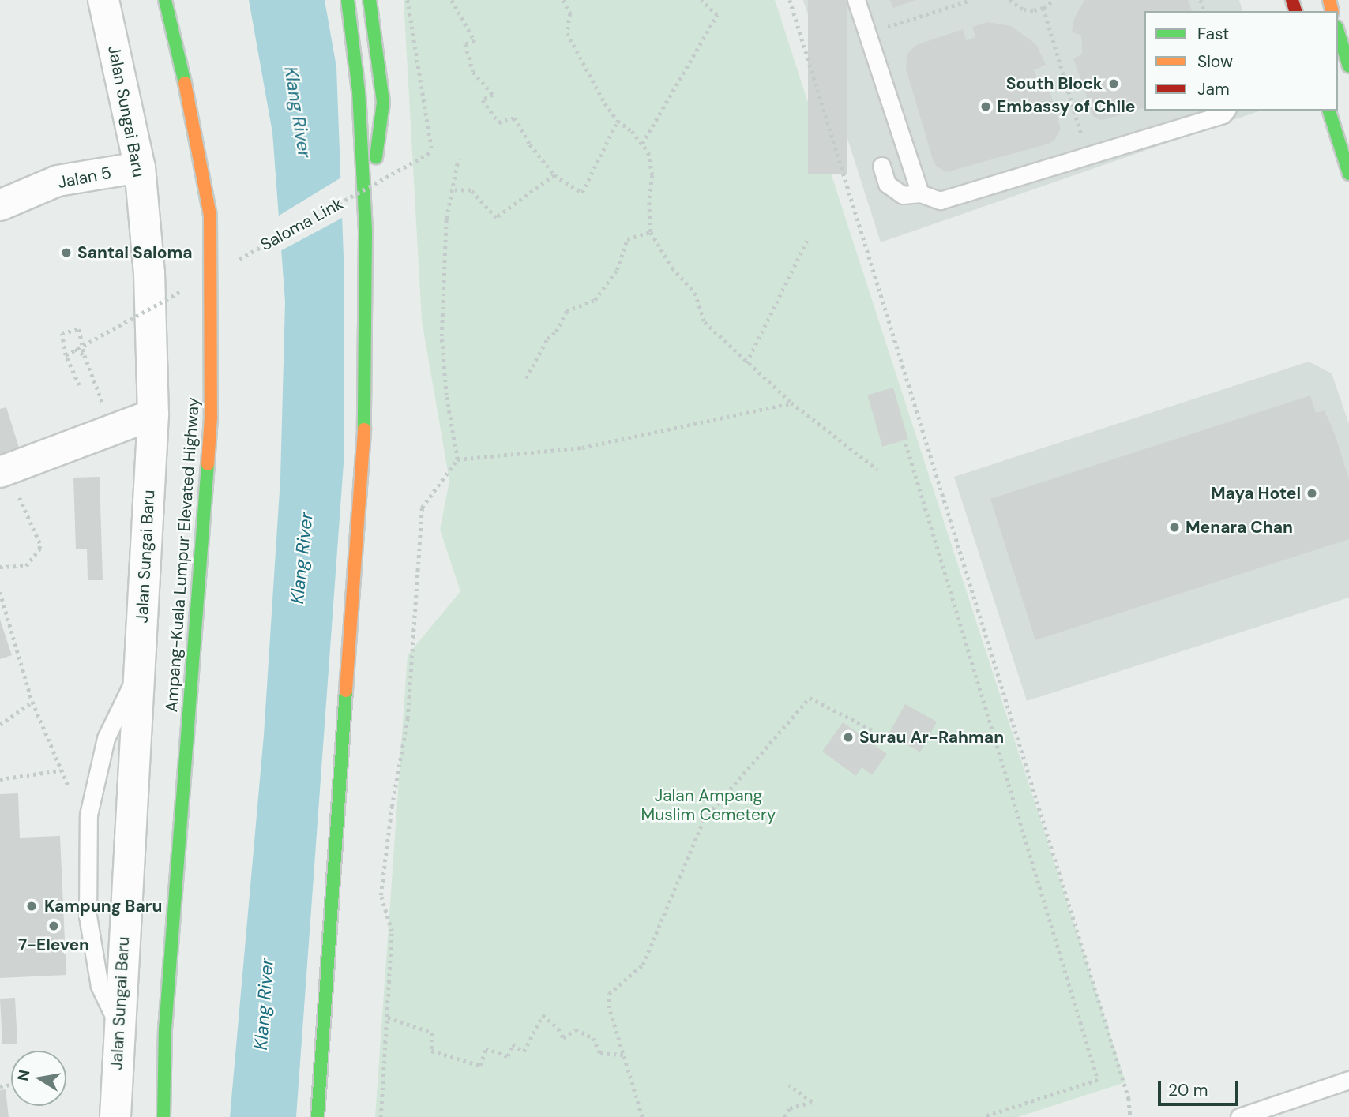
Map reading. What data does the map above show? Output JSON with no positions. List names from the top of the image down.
{
  "streets": {
    "main road": ["Ampang-Kuala Lumpur Elevated Highway"],
    "street": ["Jalan Sungai Baru", "Jalan 5"],
    "path": ["Saloma Link"]
  },
  "crossings": [
    ["Jalan Sungai Baru", "Jalan 5"]
  ],
  "water": ["Klang River"],
  "parks": ["Jalan Ampang Muslim Cemetery"],
  "places": [
    "South Block",
    "Embassy of Chile",
    "Santai Saloma",
    "Maya Hotel",
    "Menara Chan",
    "Surau Ar-Rahman",
    "Kampung Baru",
    "7-Eleven"
  ],
  "legend": ["Fast", "Slow", "Jam"],
  "scale_bar": "20 m",
  "north": "left"
}
